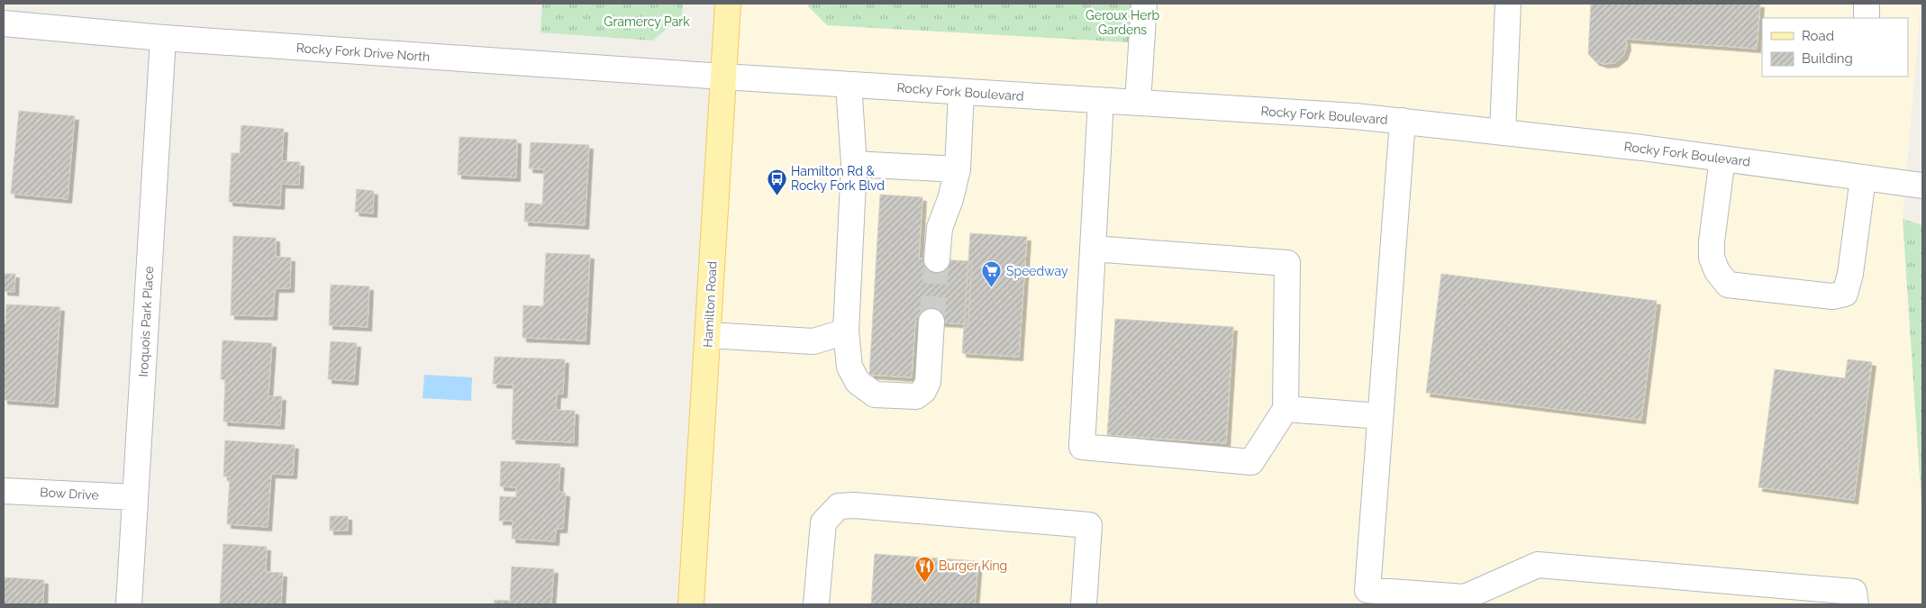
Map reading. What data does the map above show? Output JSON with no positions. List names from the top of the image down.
{
  "streets": {
    "main road": ["Hamilton Road"],
    "street": [
      "Rocky Fork Drive North",
      "Rocky Fork Boulevard",
      "Iroquois Park Place",
      "Bow Drive"
    ]
  },
  "crossings": [
    ["Rocky Fork Drive North", "Rocky Fork Boulevard"],
    ["Rocky Fork Drive North", "Hamilton Road"],
    ["Rocky Fork Drive North", "Iroquois Park Place"],
    ["Rocky Fork Boulevard", "Hamilton Road"],
    ["Iroquois Park Place", "Bow Drive"]
  ],
  "parks": ["Geroux Herb Gardens", "Gramercy Park"],
  "places": {
    "bus stop": ["Hamilton Rd & Rocky Fork Blvd"],
    "supermarket": ["Speedway"],
    "restaurant": ["Burger King"]
  },
  "legend": ["Road", "Building"]
}
